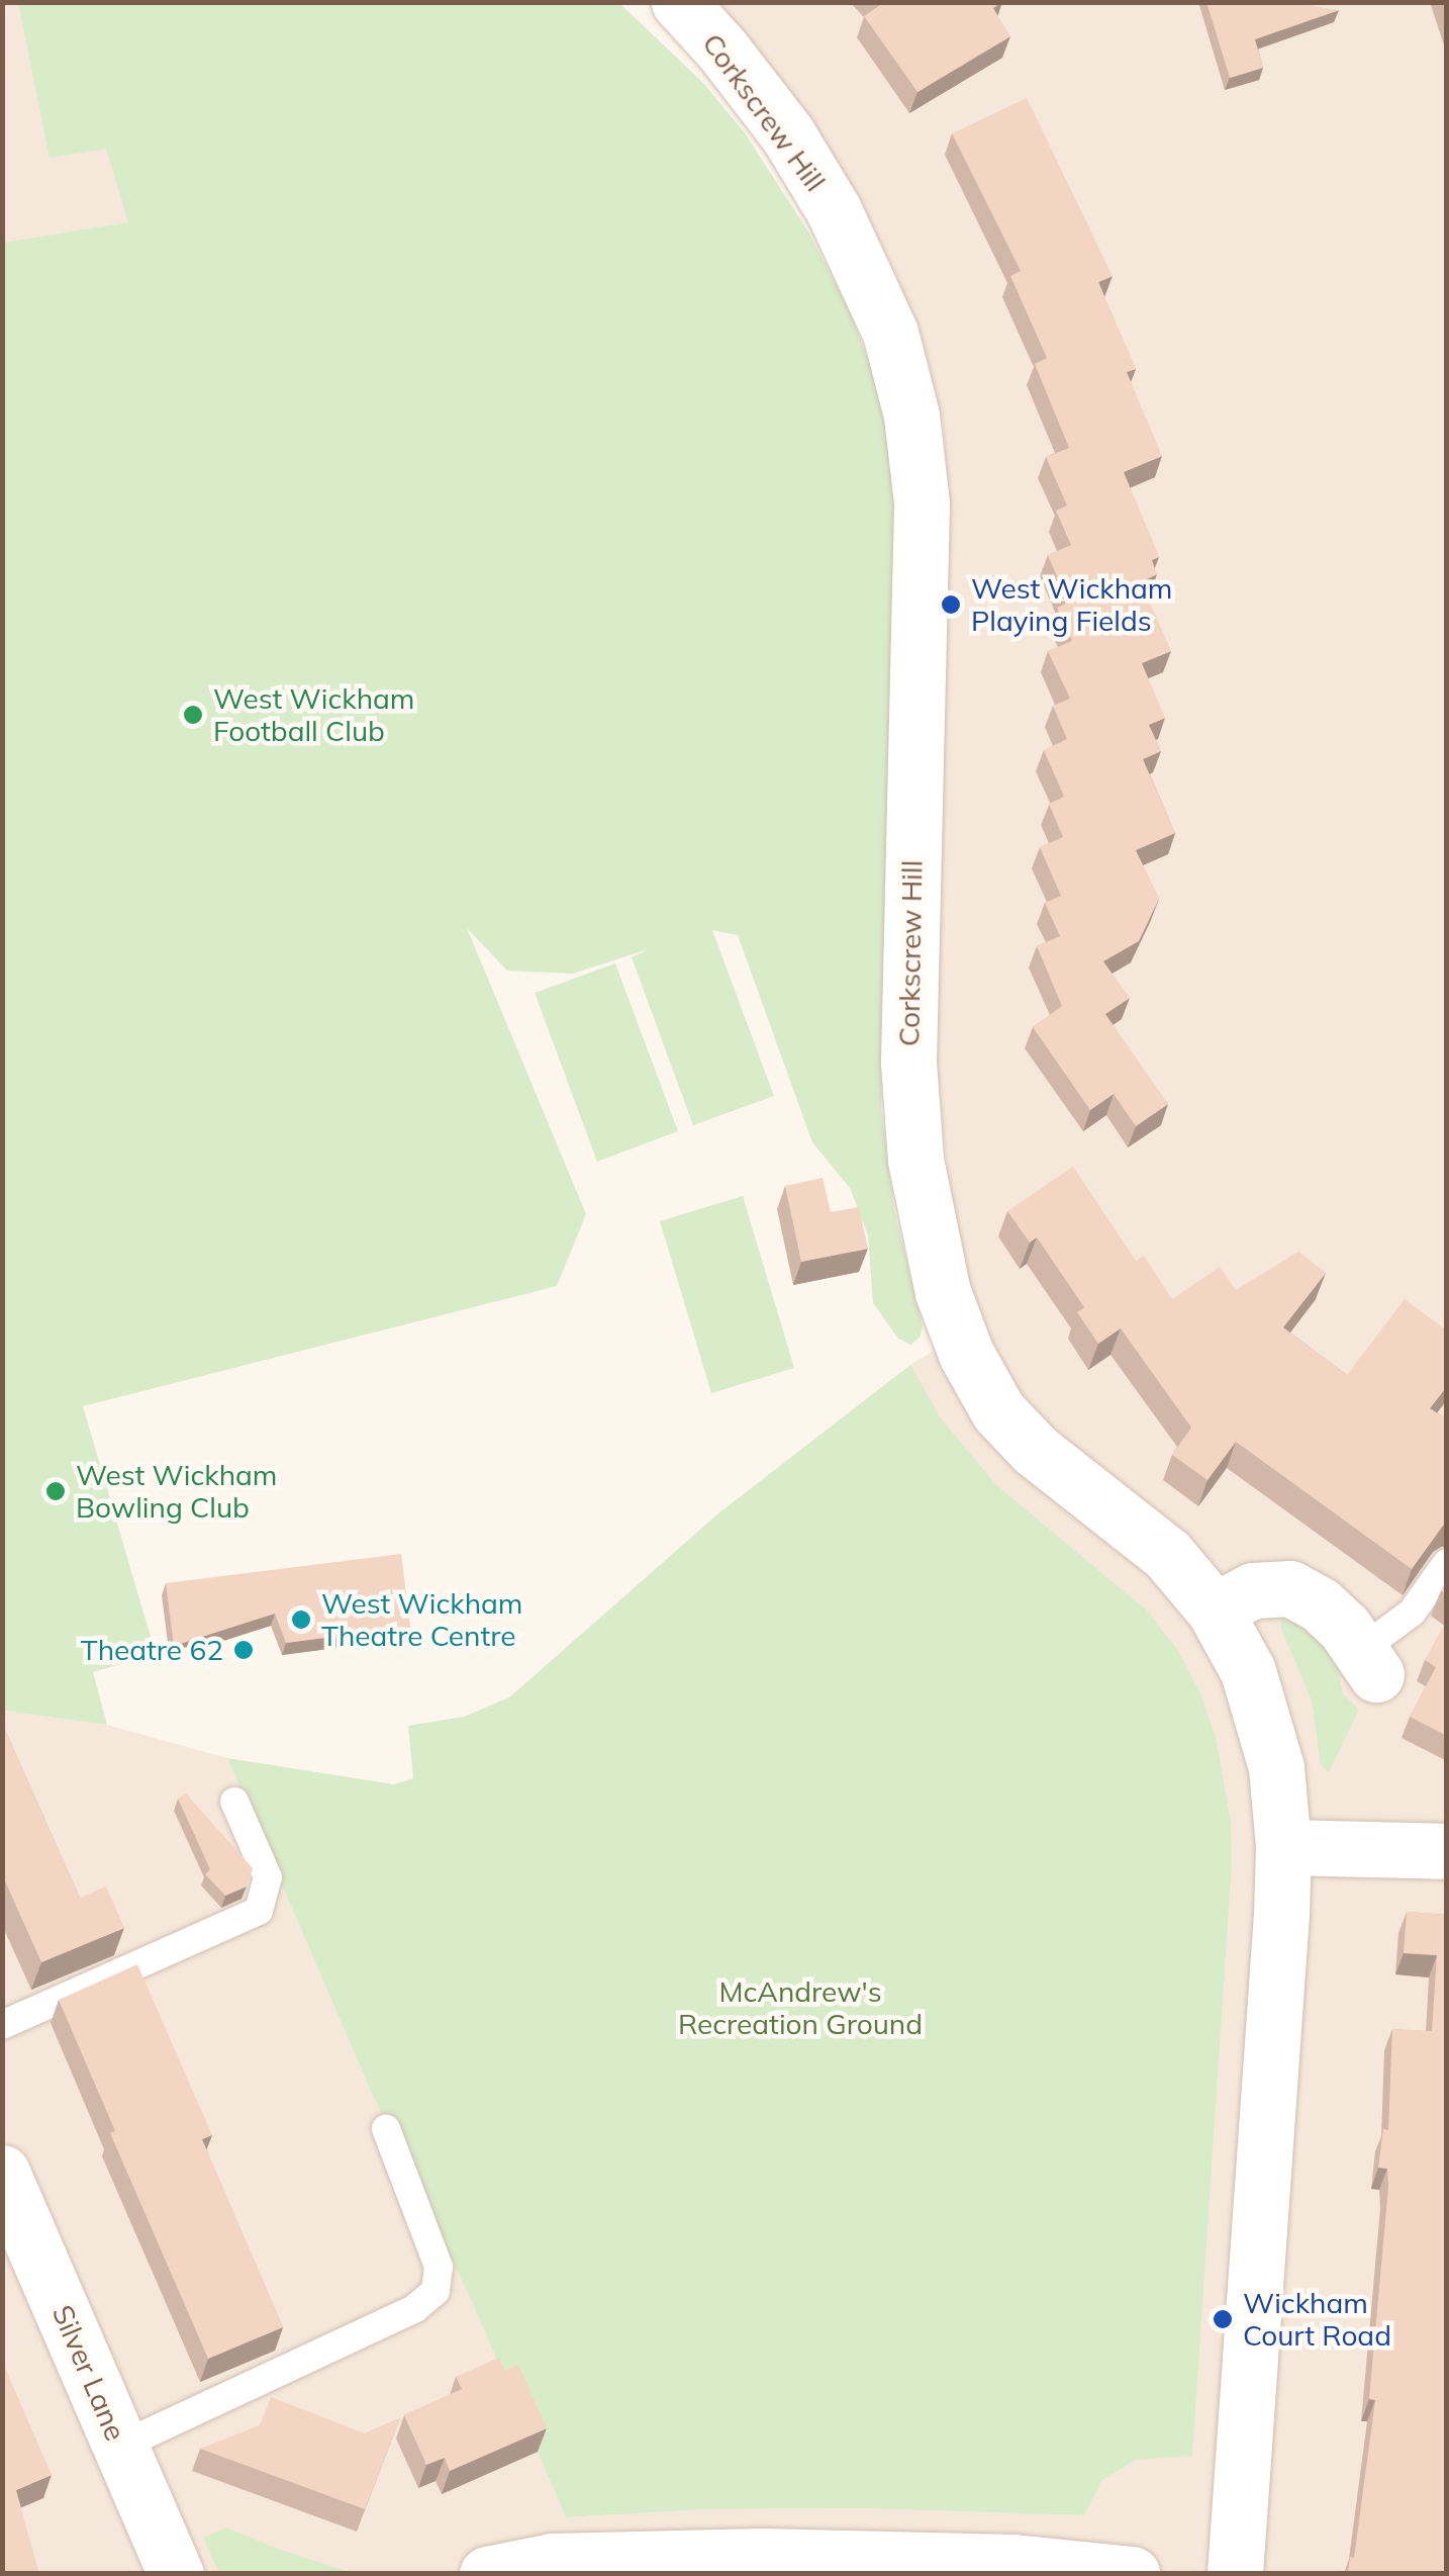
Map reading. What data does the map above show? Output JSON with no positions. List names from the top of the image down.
{
  "streets": {
    "street": ["Corkscrew Hill", "Silver Lane"]
  },
  "parks": ["McAndrew's Recreation Ground"],
  "places": [
    "West Wickham Playing Fields",
    "West Wickham Football Club",
    "West Wickham Bowling Club",
    "West Wickham Theatre Centre",
    "Theatre 62",
    "Wickham Court Road"
  ]
}
